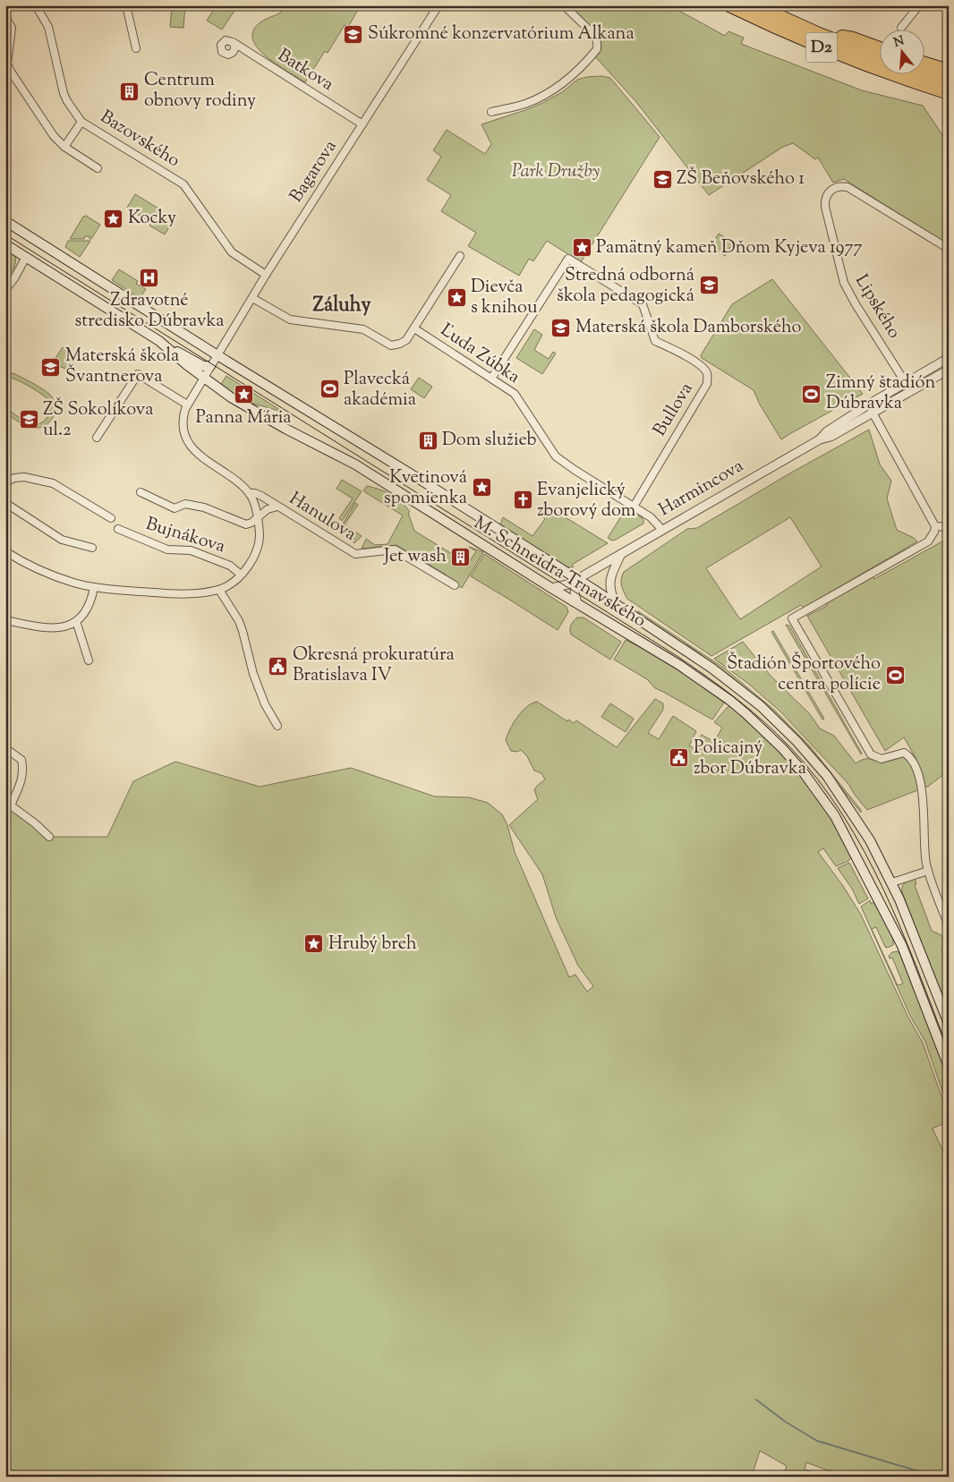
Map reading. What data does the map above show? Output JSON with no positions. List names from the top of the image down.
{
  "streets": {
    "highway": ["D2"],
    "main road": ["M. Schneidra Trnavského"],
    "street": [
      "Batkova",
      "Bazovského",
      "Bagarova",
      "Lipského",
      "Ľuda Zúbka",
      "Bullova",
      "Harmincova",
      "Hanulova",
      "Bujnákova"
    ]
  },
  "crossings": [
    ["Batkova", "Bagarova"],
    ["Bazovského", "Bagarova"],
    ["Bagarova", "Hanulova"],
    ["Bagarova", "M. Schneidra Trnavského"],
    ["Lipského", "Harmincova"],
    ["Ľuda Zúbka", "Bullova"],
    ["Ľuda Zúbka", "Harmincova"],
    ["Harmincova", "M. Schneidra Trnavského"],
    ["Hanulova", "M. Schneidra Trnavského"]
  ],
  "districts": ["Záluhy"],
  "parks": ["Park Družby"],
  "places": {
    "school or university": [
      "Súkromné konzervatórium Alkana",
      "ZŠ Beňovského 1",
      "Stredná odborná škola pedagogická",
      "Materská škola Damborského",
      "Materská škola Švantnerova",
      "ZŠ Sokolíkova ul.2"
    ],
    "building": ["Centrum obnovy rodiny", "Dom služieb", "Jet wash"],
    "place": [
      "Kocky",
      "Pamätný kameň Dňom Kyjeva 1977",
      "Dievča s knihou",
      "Panna Mária",
      "Kvetinová spomienka",
      "Hrubý breh"
    ],
    "hospital": ["Zdravotné stredisko Dúbravka"],
    "sports": ["Plavecká akadémia", "Zimný štadión Dúbravka", "Štadión Športového centra polície"],
    "church": ["Evanjelický zborový dom"],
    "public building": ["Okresná prokuratúra Bratislava IV", "Policajný zbor Dúbravka"]
  },
  "north": "top"
}
